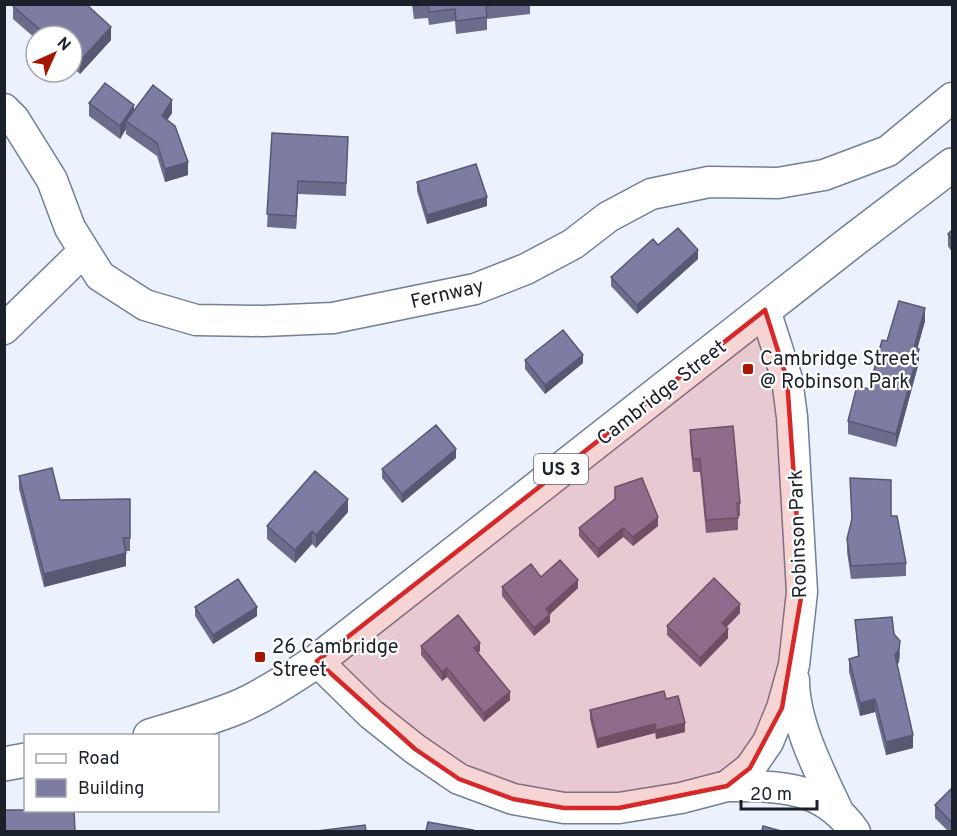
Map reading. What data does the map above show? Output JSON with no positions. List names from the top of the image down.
{
  "streets": {
    "highway": ["Cambridge Street", "US 3"],
    "street": ["Fernway", "Robinson Park"]
  },
  "crossings": [
    ["Cambridge Street", "Robinson Park"]
  ],
  "places": {
    "transit": ["Cambridge Street @ Robinson Park", "26 Cambridge Street"]
  },
  "legend": ["Road", "Building"],
  "scale_bar": "20 m",
  "north": "top right"
}
